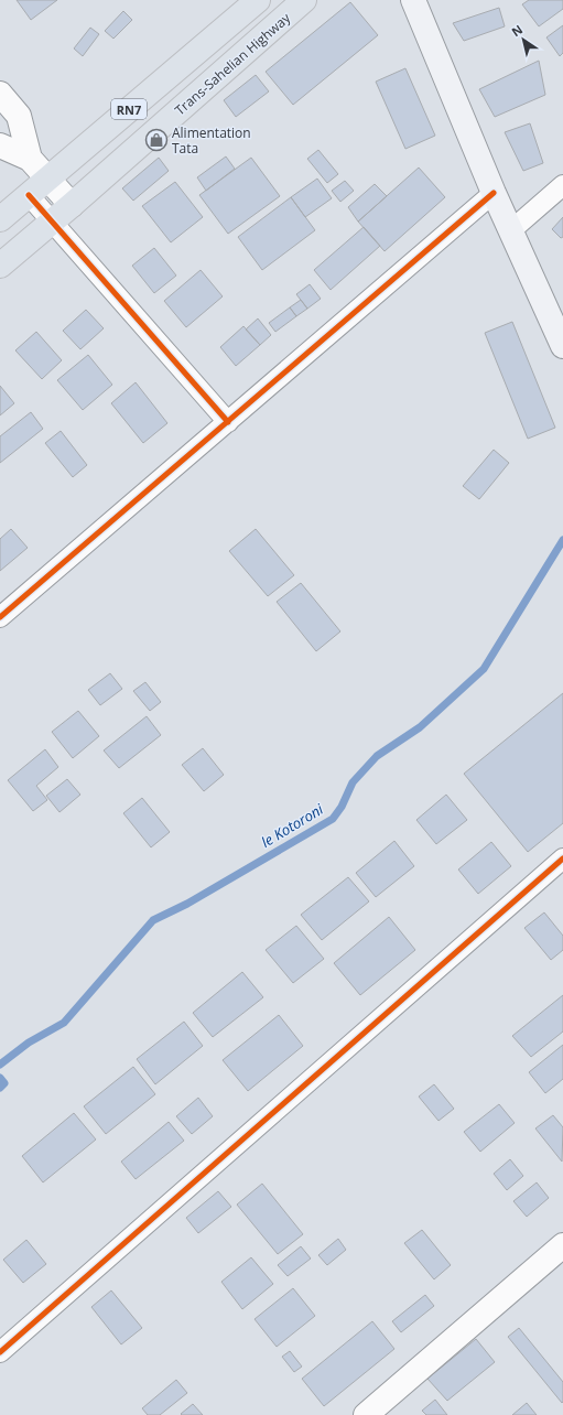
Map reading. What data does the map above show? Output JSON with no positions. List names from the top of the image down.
{
  "streets": {
    "highway": ["Trans-Sahelian Highway", "RN7"]
  },
  "water": ["le Kotoroni"],
  "places": {
    "shop": ["Alimentation Tata"]
  },
  "north": "top left"
}
